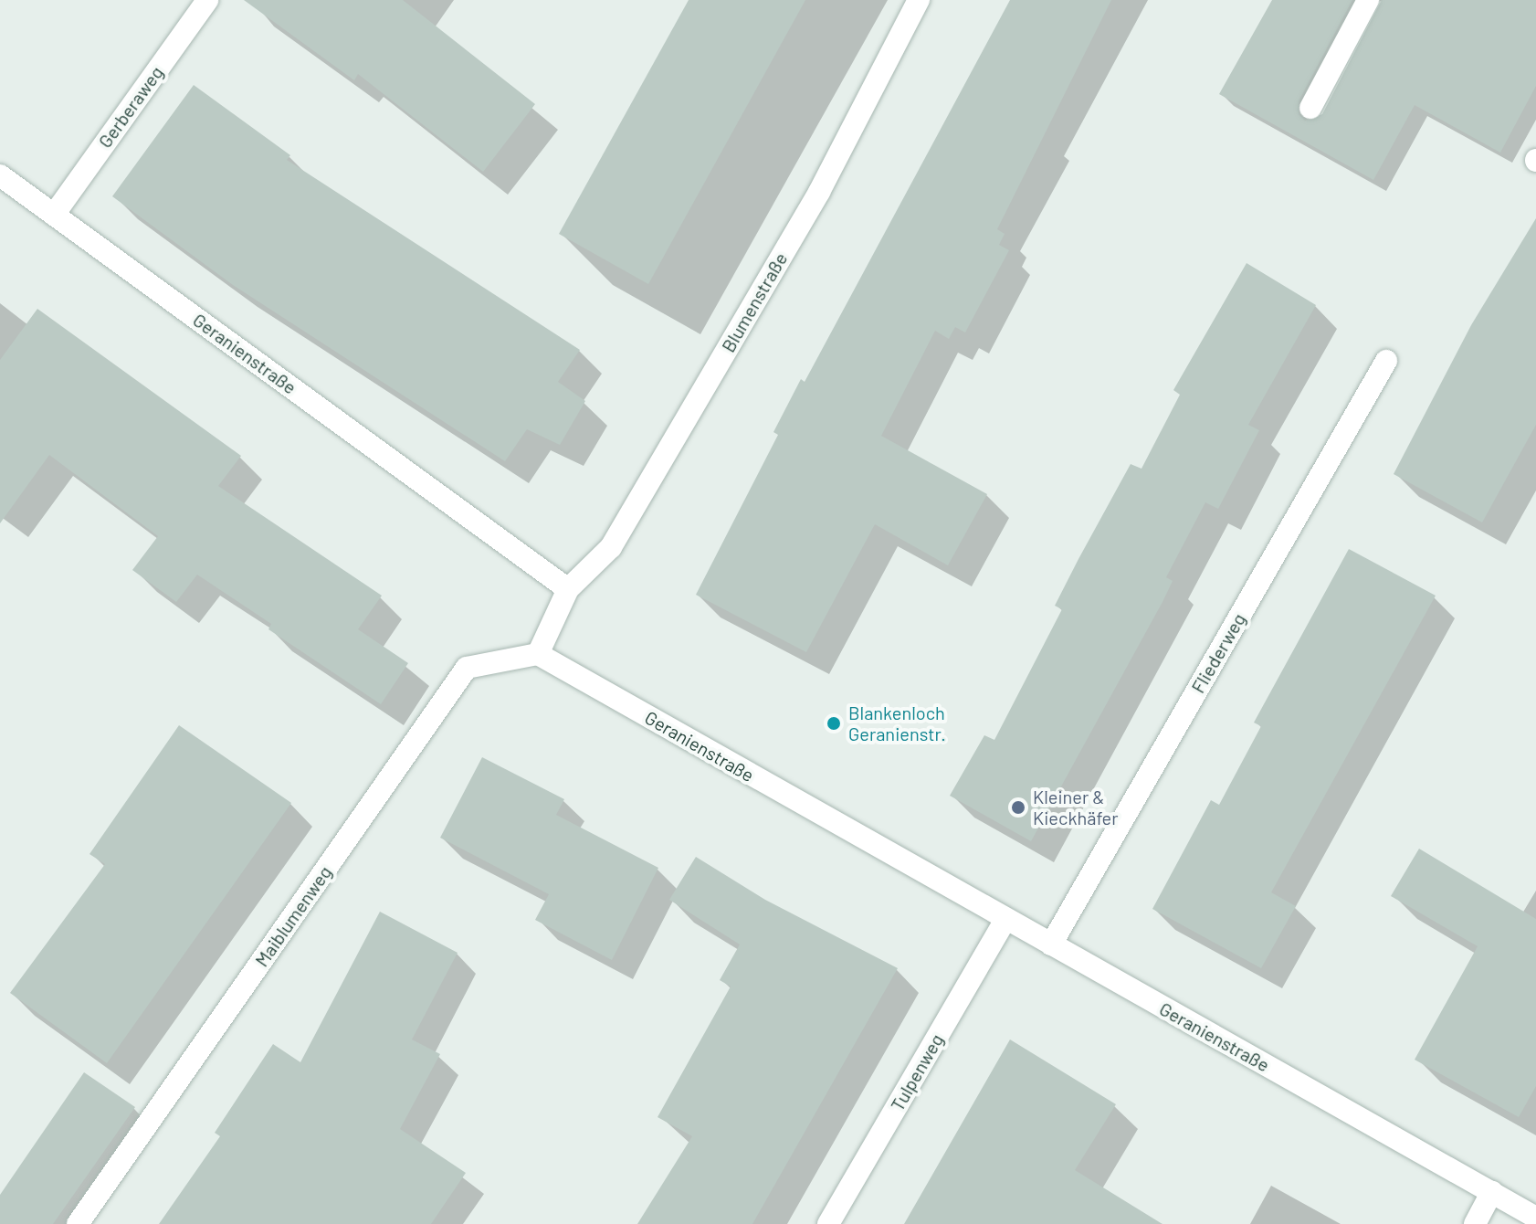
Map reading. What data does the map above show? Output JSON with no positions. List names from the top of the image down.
{
  "streets": {
    "street": [
      "Gerberaweg",
      "Blumenstraße",
      "Geranienstraße",
      "Fliederweg",
      "Maiblumenweg",
      "Tulpenweg"
    ]
  },
  "crossings": [
    ["Gerberaweg", "Geranienstraße"],
    ["Blumenstraße", "Geranienstraße"],
    ["Geranienstraße", "Fliederweg"],
    ["Geranienstraße", "Maiblumenweg"],
    ["Geranienstraße", "Tulpenweg"]
  ],
  "places": ["Blankenloch Geranienstr.", "Kleiner & Kieckhäfer"]
}
